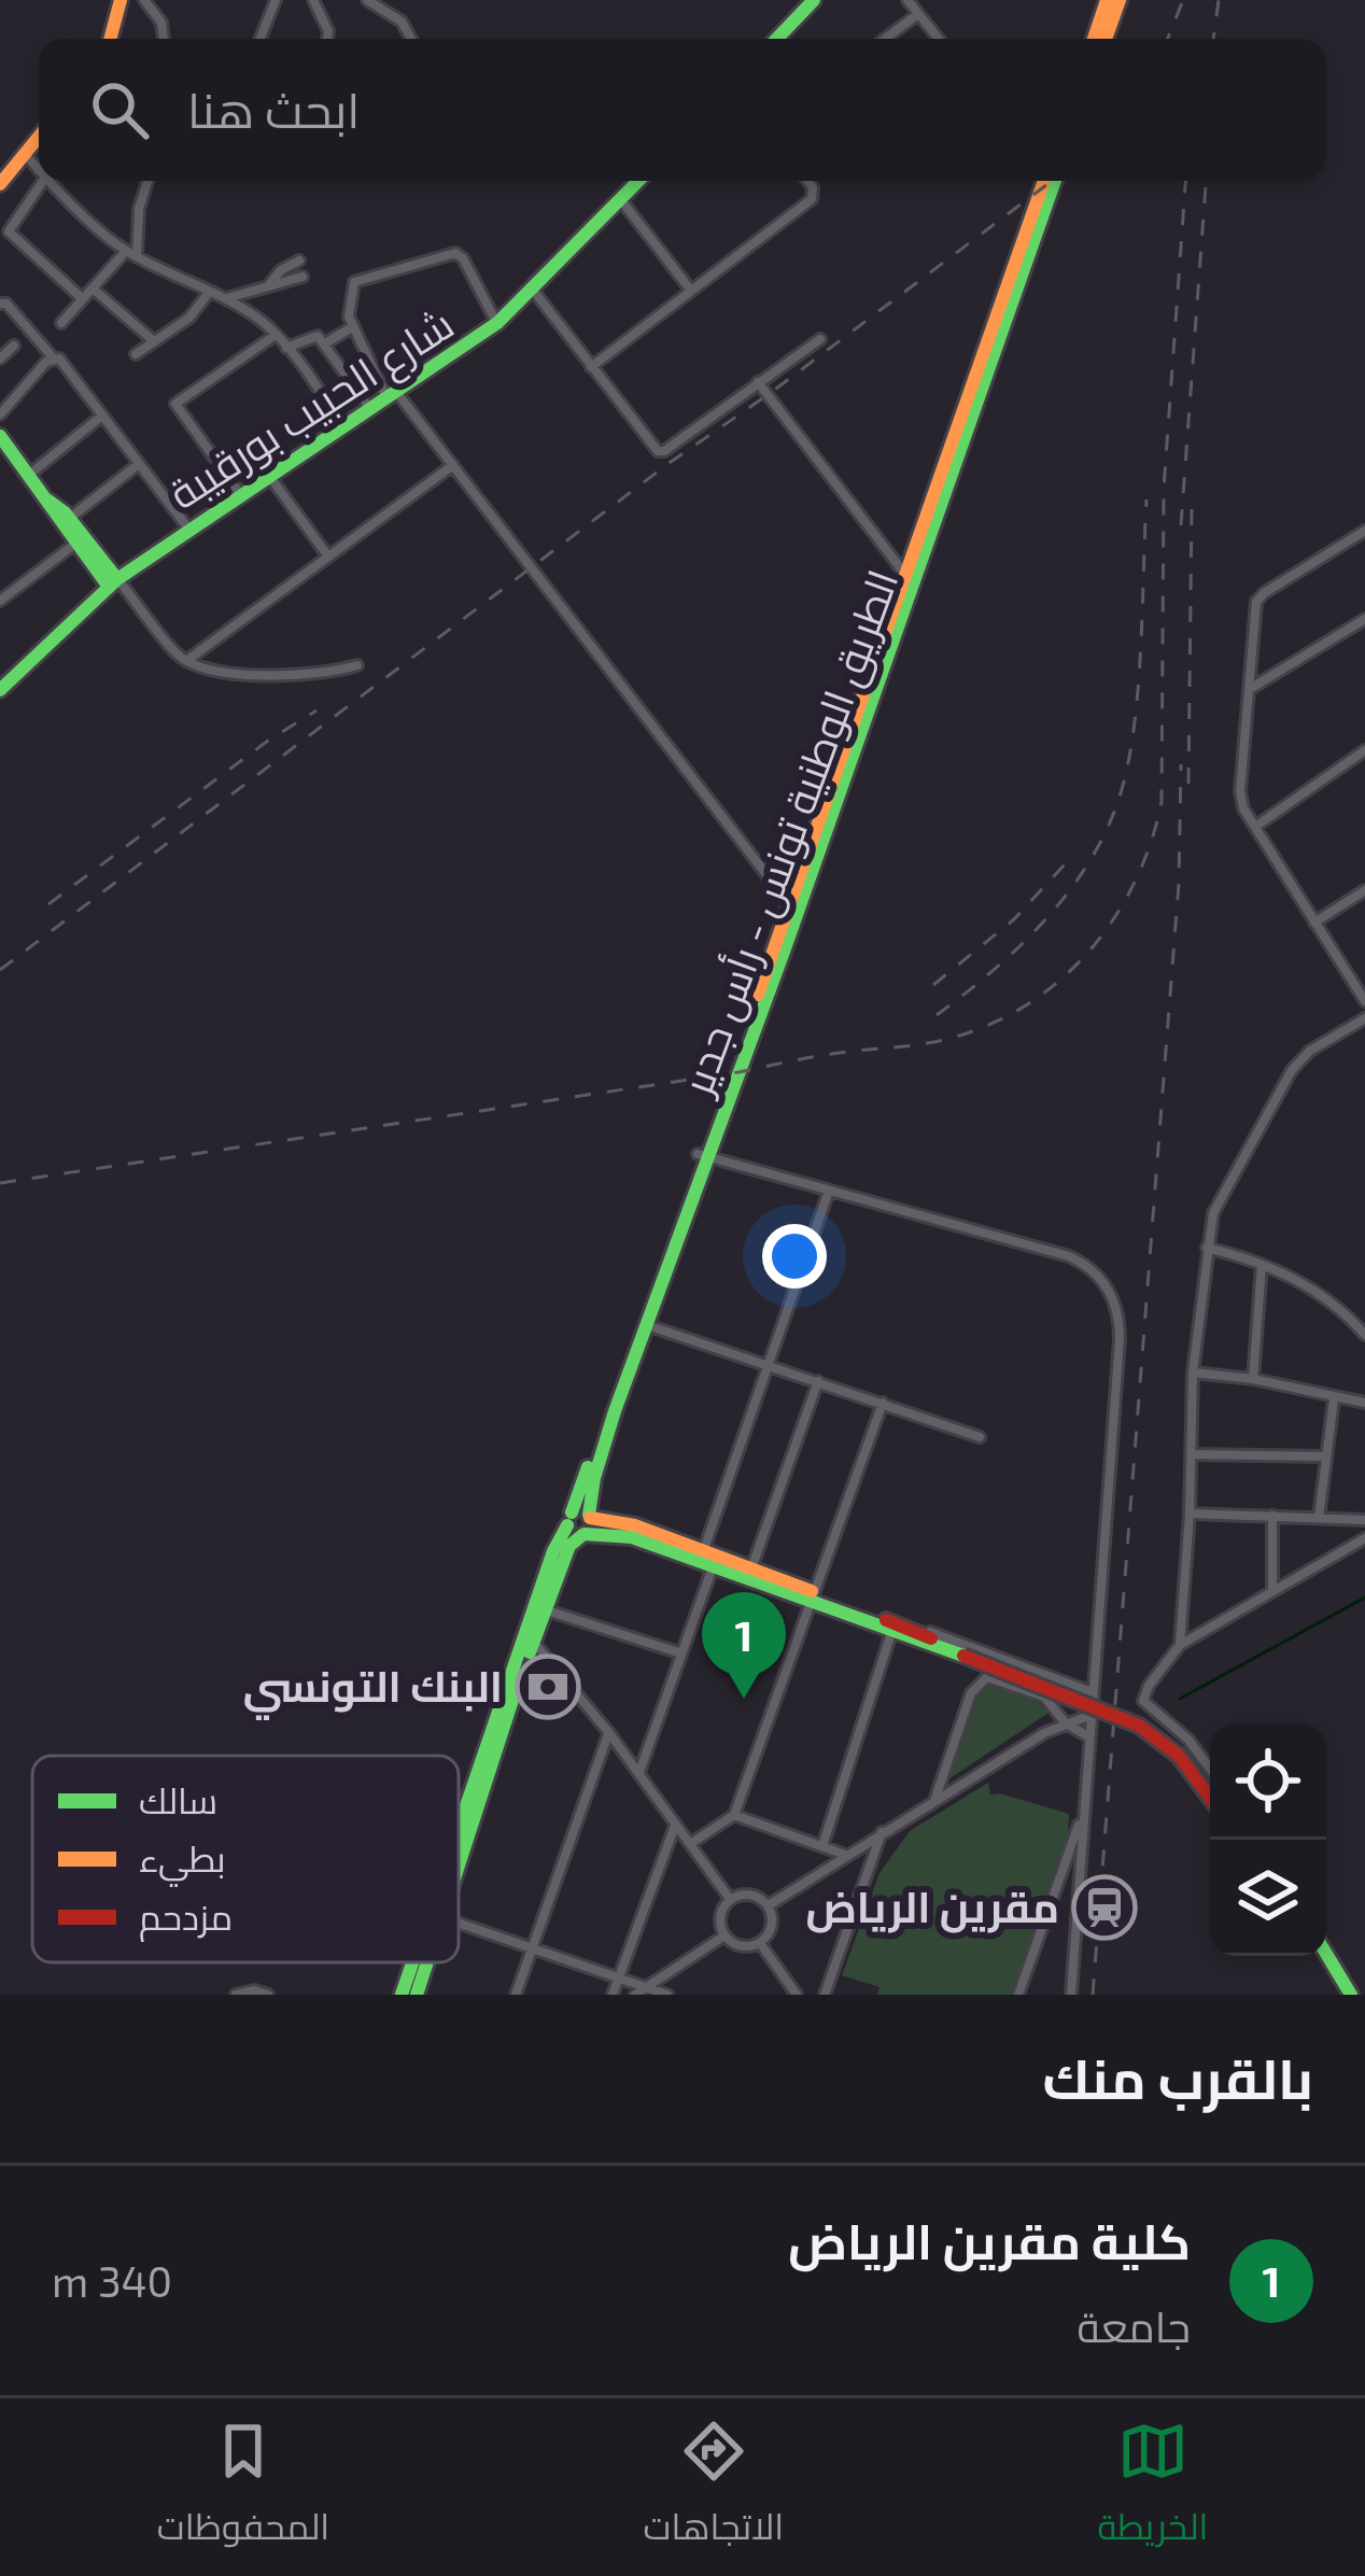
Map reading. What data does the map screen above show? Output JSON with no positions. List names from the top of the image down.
{
  "streets": {
    "main road": ["شارع الحبيب بورقيبة", "الطريق الوطنية تونس - رأس جدير"]
  },
  "places": {
    "bank": ["البنك التونسي"],
    "station": ["مقرين الرياض"]
  },
  "legend": ["سالك", "بطيء", "مزدحم"],
  "page": {
    "search": "ابحث هنا",
    "pins": "1",
    "heading": "بالقرب منك",
    "list": [
      {
        "mark": "1",
        "name": "كلية مقرين الرياض",
        "note": "جامعة",
        "value": "340 m"
      }
    ],
    "nav": ["الخريطة", "الاتجاهات", "المحفوظات"]
  }
}
